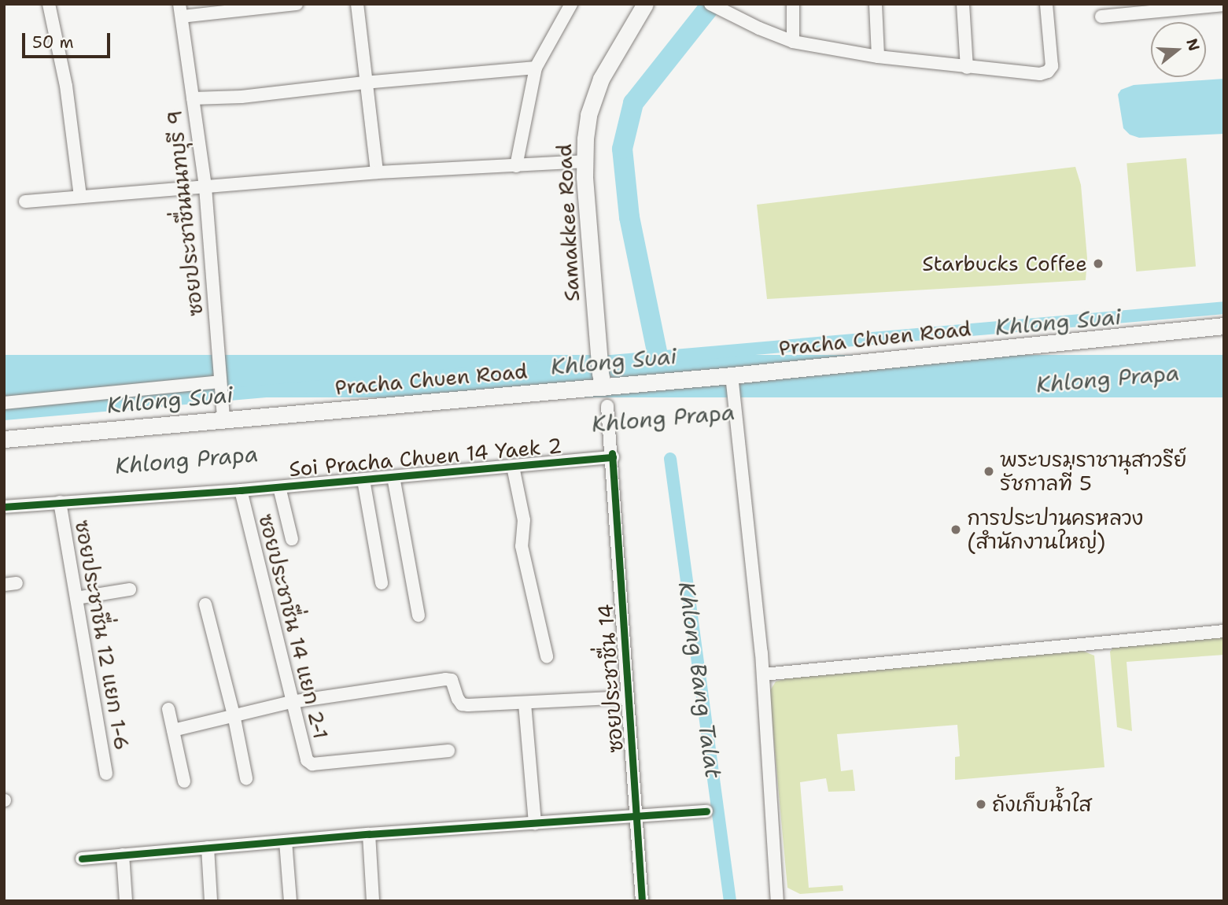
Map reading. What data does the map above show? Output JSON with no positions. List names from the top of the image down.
{
  "streets": {
    "main road": ["Samakkee Road", "Pracha Chuen Road"],
    "street": [
      "ซอยประชาชื่นนนทบุรี 9",
      "Soi Pracha Chuen 14 Yaek 2",
      "ซอยประชาชื่น 14 แยก 2-1",
      "ซอยประชาชื่น 12 แยก 1-6",
      "ซอยประชาชื่น 14"
    ]
  },
  "crossings": [
    ["ซอยประชาชื่นนนทบุรี 9", "Pracha Chuen Road"],
    ["Samakkee Road", "Pracha Chuen Road"],
    ["Soi Pracha Chuen 14 Yaek 2", "ซอยประชาชื่น 14 แยก 2-1"],
    ["Soi Pracha Chuen 14 Yaek 2", "ซอยประชาชื่น 12 แยก 1-6"],
    ["Soi Pracha Chuen 14 Yaek 2", "ซอยประชาชื่น 14"]
  ],
  "water": ["Khlong Suai", "Khlong Prapa", "Khlong Bang Talat"],
  "places": [
    "Starbucks Coffee",
    "พระบรมราชานุสาวรีย์ รัชกาลที่ 5",
    "การประปานครหลวง (สำนักงานใหญ่)",
    "ถังเก็บน้ำใส"
  ],
  "scale_bar": "50 m",
  "north": "right"
}
